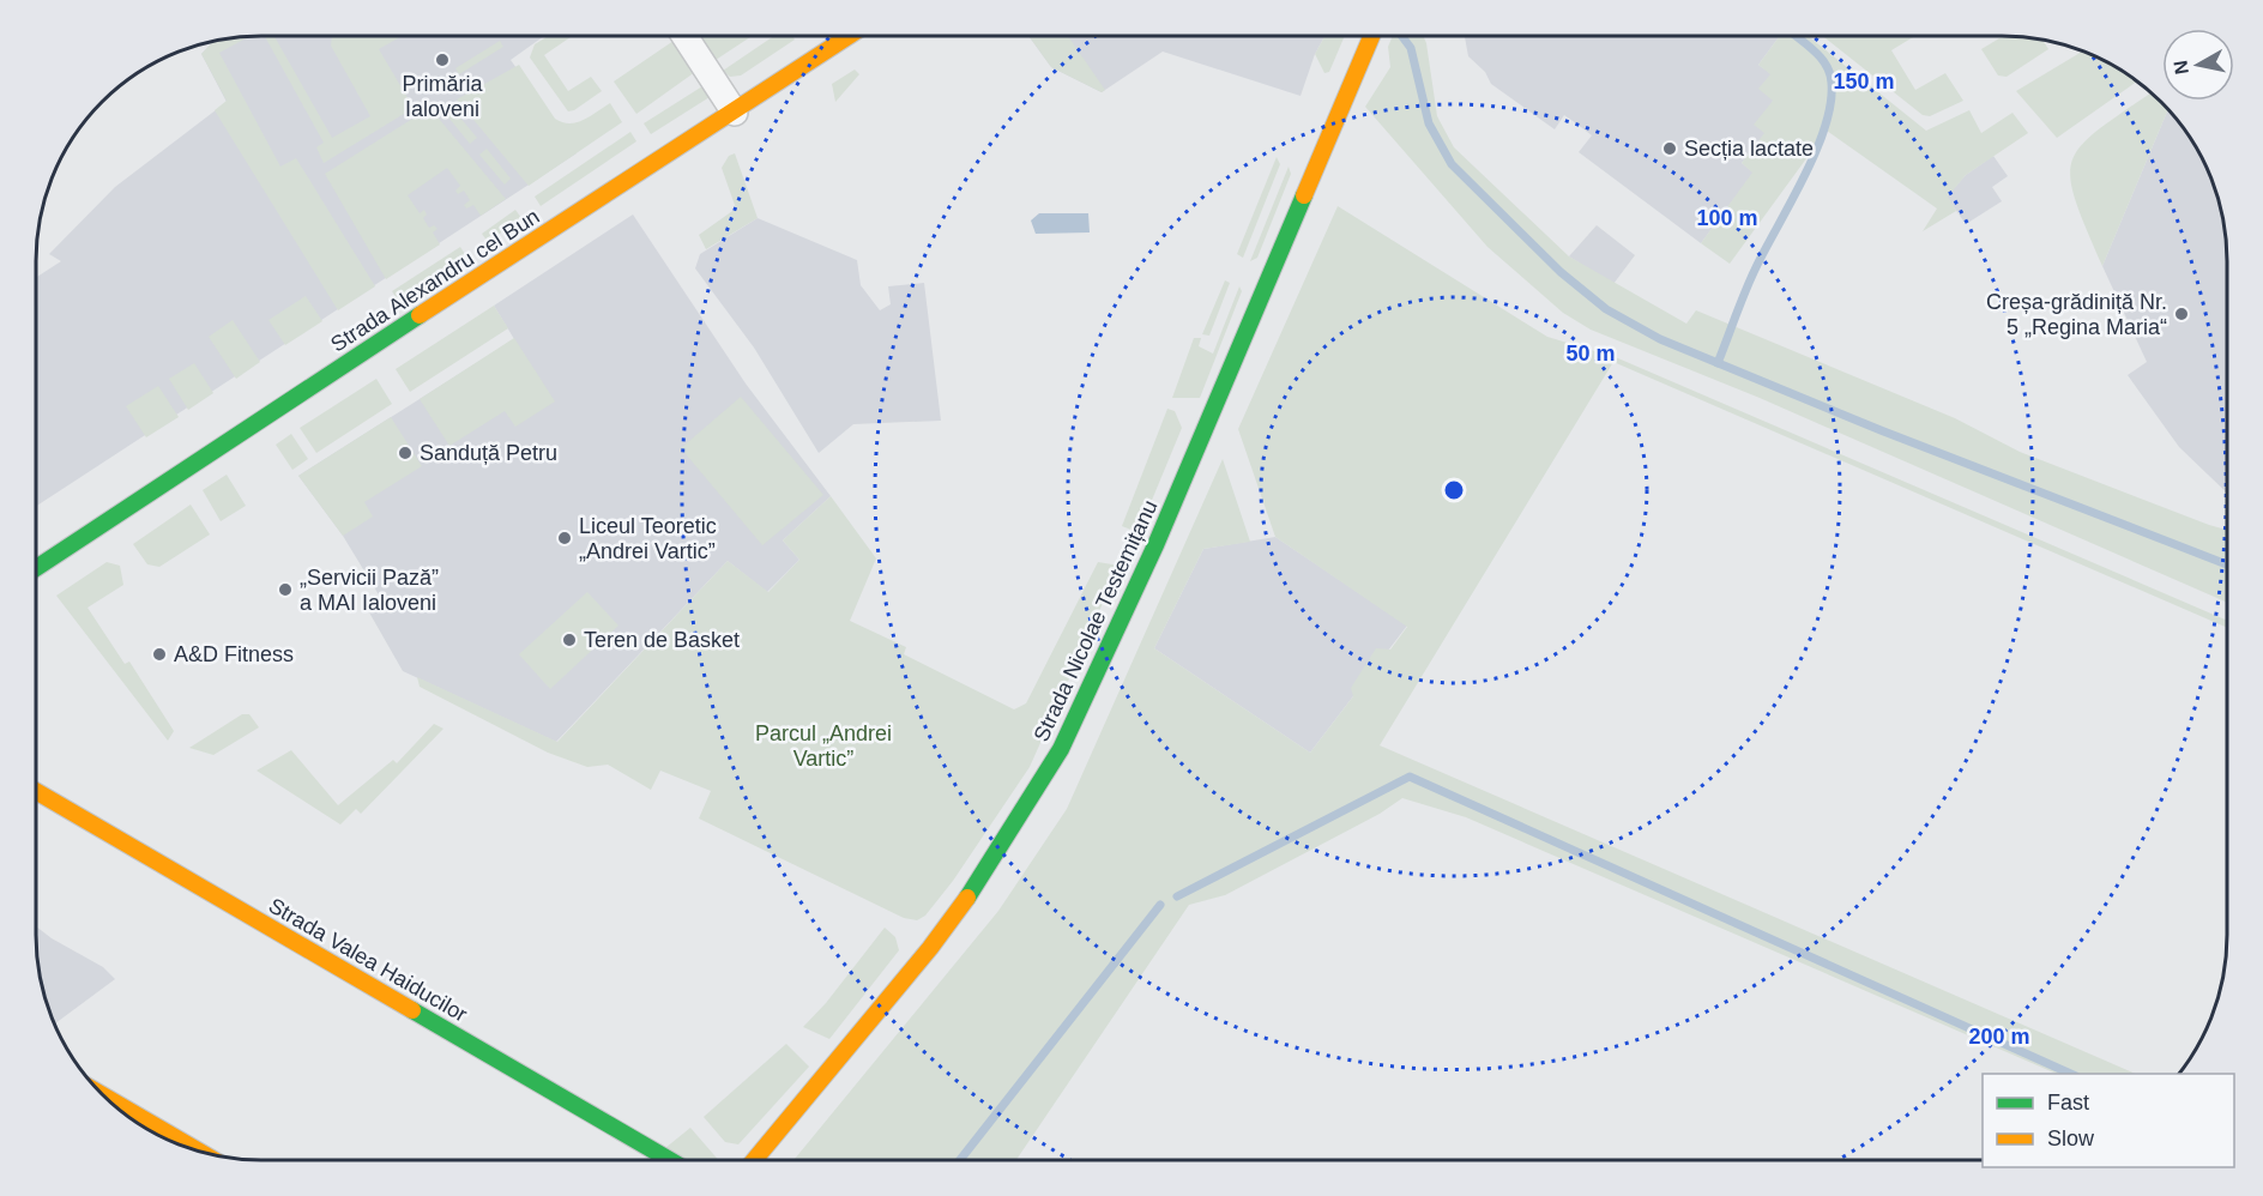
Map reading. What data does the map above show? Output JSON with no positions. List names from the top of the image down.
{
  "streets": {
    "main road": ["Strada Alexandru cel Bun", "Strada Nicolae Testemițanu", "Strada Valea Haiducilor"]
  },
  "parks": ["Parcul „Andrei Vartic”"],
  "places": [
    "Primăria Ialoveni",
    "Secția lactate",
    "Creșa-grădiniță Nr. 5 „Regina Maria“",
    "Sanduță Petru",
    "Liceul Teoretic „Andrei Vartic”",
    "„Servicii Pază” a MAI Ialoveni",
    "Teren de Basket",
    "A&D Fitness"
  ],
  "legend": ["Fast", "Slow"],
  "north": "left",
  "rings": [
    "150 m",
    "100 m",
    "50 m",
    "200 m"
  ]
}
